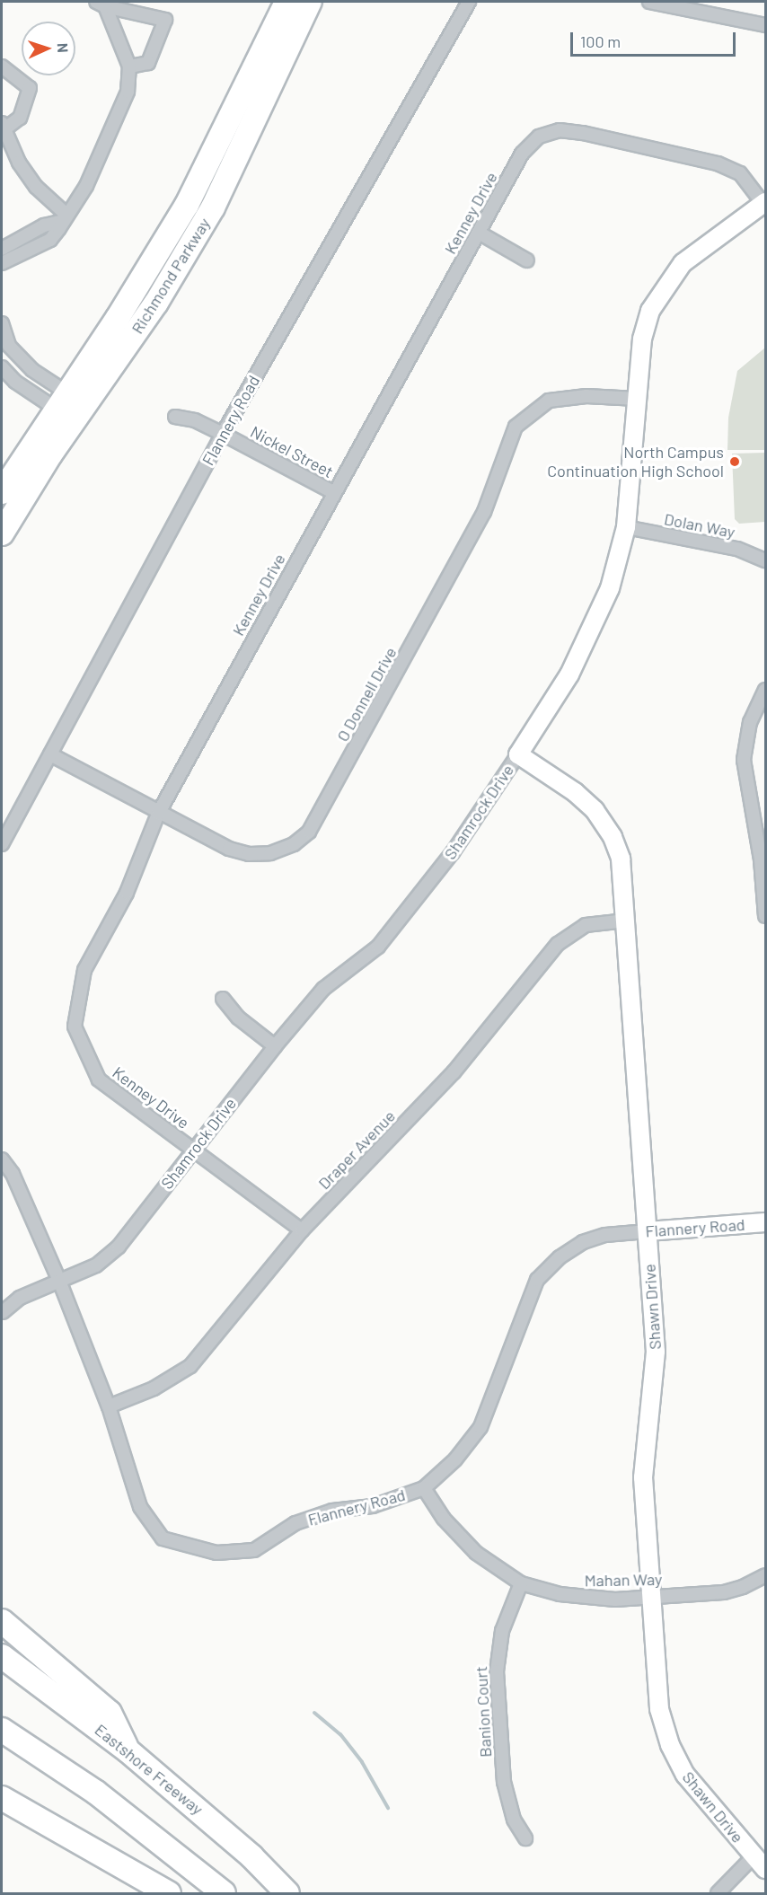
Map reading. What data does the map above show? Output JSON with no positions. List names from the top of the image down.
{
  "streets": {
    "highway": ["Richmond Parkway", "Eastshore Freeway"],
    "street": [
      "Kenney Drive",
      "Flannery Road",
      "Nickel Street",
      "Dolan Way",
      "O Donnell Drive",
      "Shamrock Drive",
      "Draper Avenue",
      "Shawn Drive",
      "Mahan Way",
      "Banion Court"
    ]
  },
  "crossings": [
    ["Kenney Drive", "Nickel Street"],
    ["Kenney Drive", "O Donnell Drive"],
    ["Kenney Drive", "Shamrock Drive"],
    ["Kenney Drive", "Draper Avenue"],
    ["Flannery Road", "Nickel Street"],
    ["Flannery Road", "O Donnell Drive"],
    ["Flannery Road", "Shamrock Drive"],
    ["Flannery Road", "Draper Avenue"],
    ["Flannery Road", "Shawn Drive"],
    ["Flannery Road", "Mahan Way"],
    ["Dolan Way", "Shamrock Drive"],
    ["O Donnell Drive", "Shamrock Drive"],
    ["Shamrock Drive", "Shawn Drive"],
    ["Draper Avenue", "Shawn Drive"],
    ["Shawn Drive", "Mahan Way"],
    ["Mahan Way", "Banion Court"]
  ],
  "places": ["North Campus Continuation High School"],
  "scale_bar": "100 m",
  "north": "right"
}
